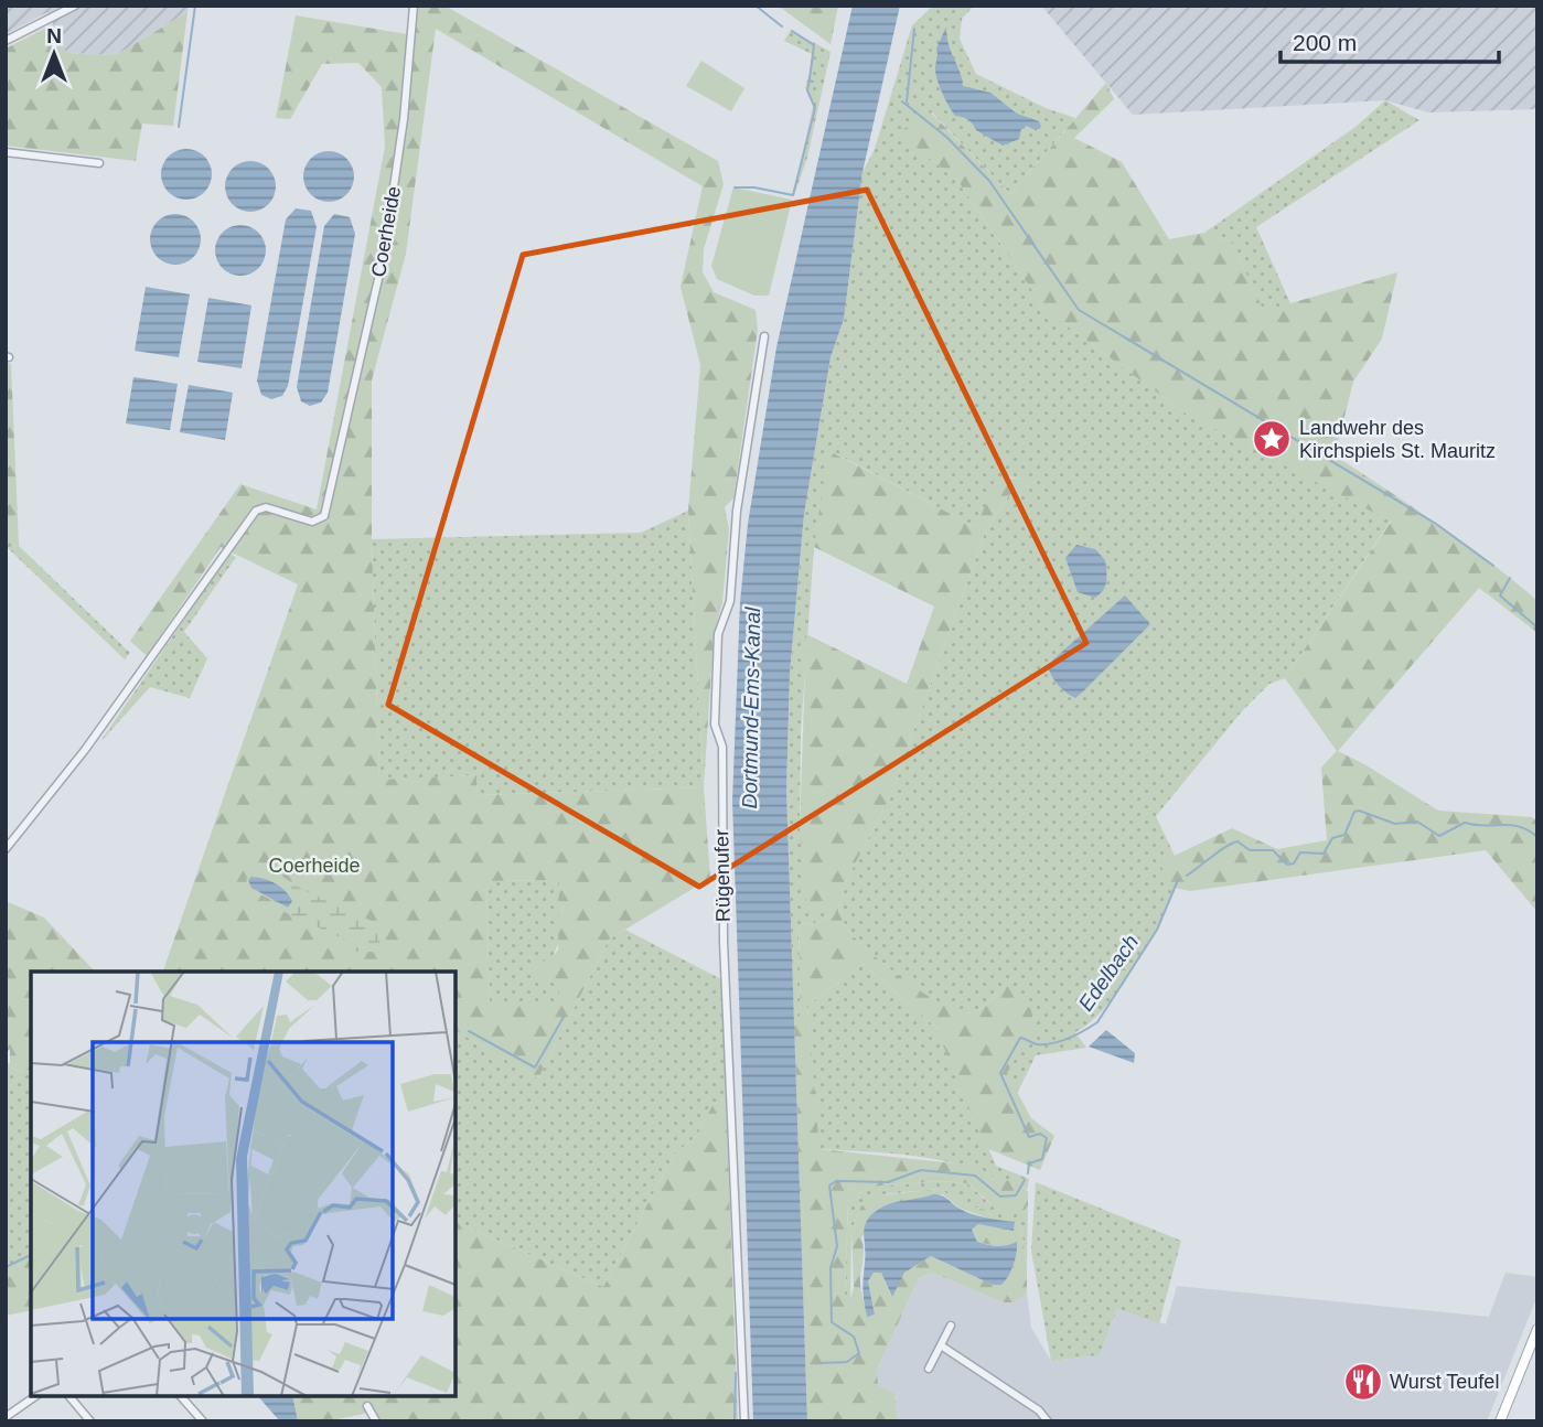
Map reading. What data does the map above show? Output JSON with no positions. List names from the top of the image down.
{
  "streets": {
    "street": ["Coerheide", "Rügenufer"]
  },
  "water": ["Dortmund-Ems-Kanal", "Edelbach"],
  "parks": ["Coerheide"],
  "places": {
    "place": ["Landwehr des Kirchspiels St. Mauritz"],
    "restaurant": ["Wurst Teufel"]
  },
  "scale_bar": "200 m",
  "north": "top"
}
